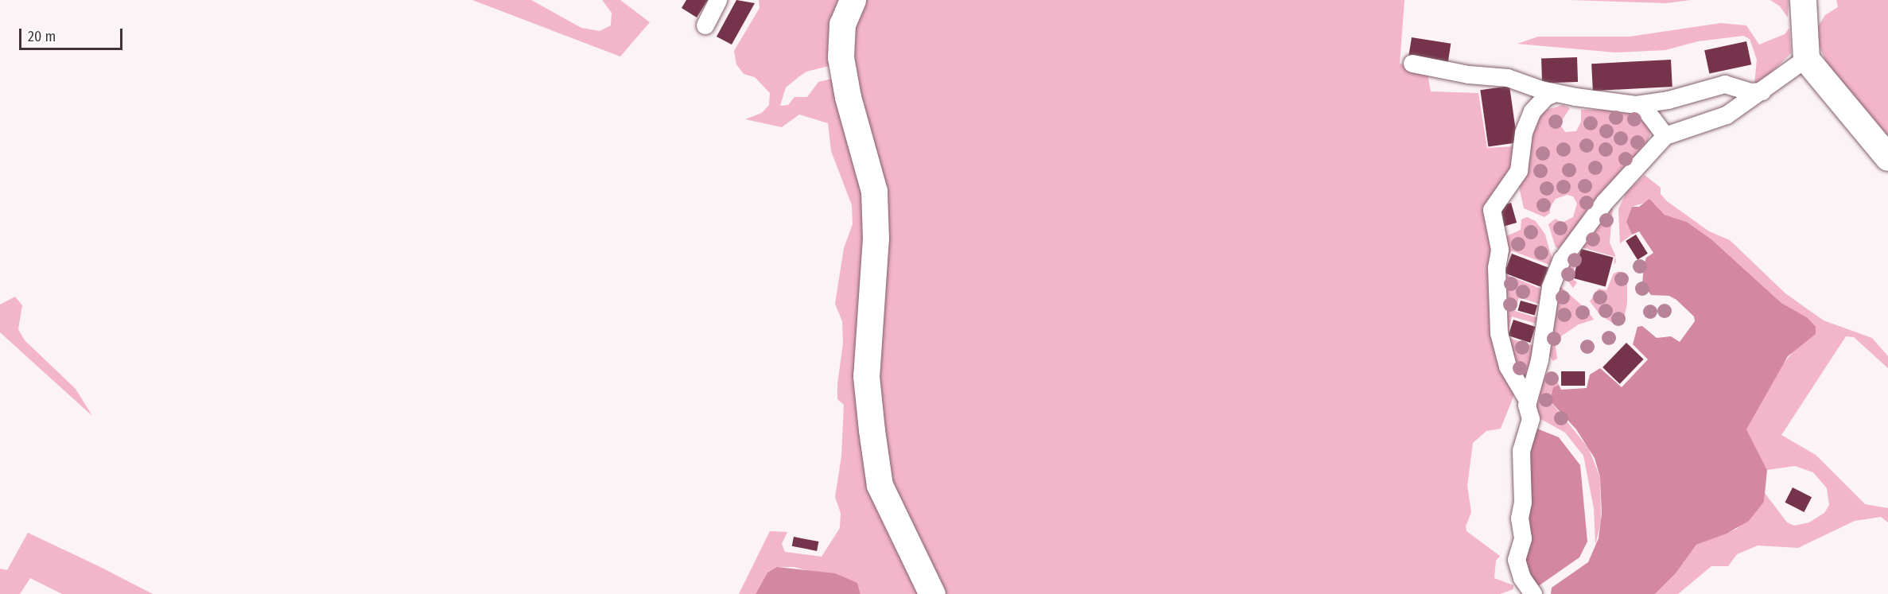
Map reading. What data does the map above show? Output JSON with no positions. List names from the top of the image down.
{
  "scale_bar": "20 m"
}
